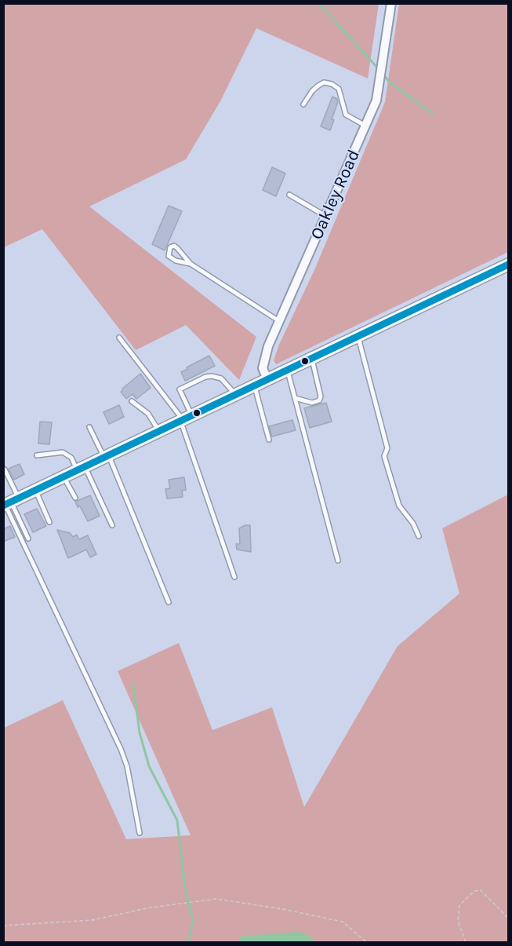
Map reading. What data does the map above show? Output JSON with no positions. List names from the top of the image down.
{
  "streets": {
    "street": ["Oakley Road"]
  }
}
